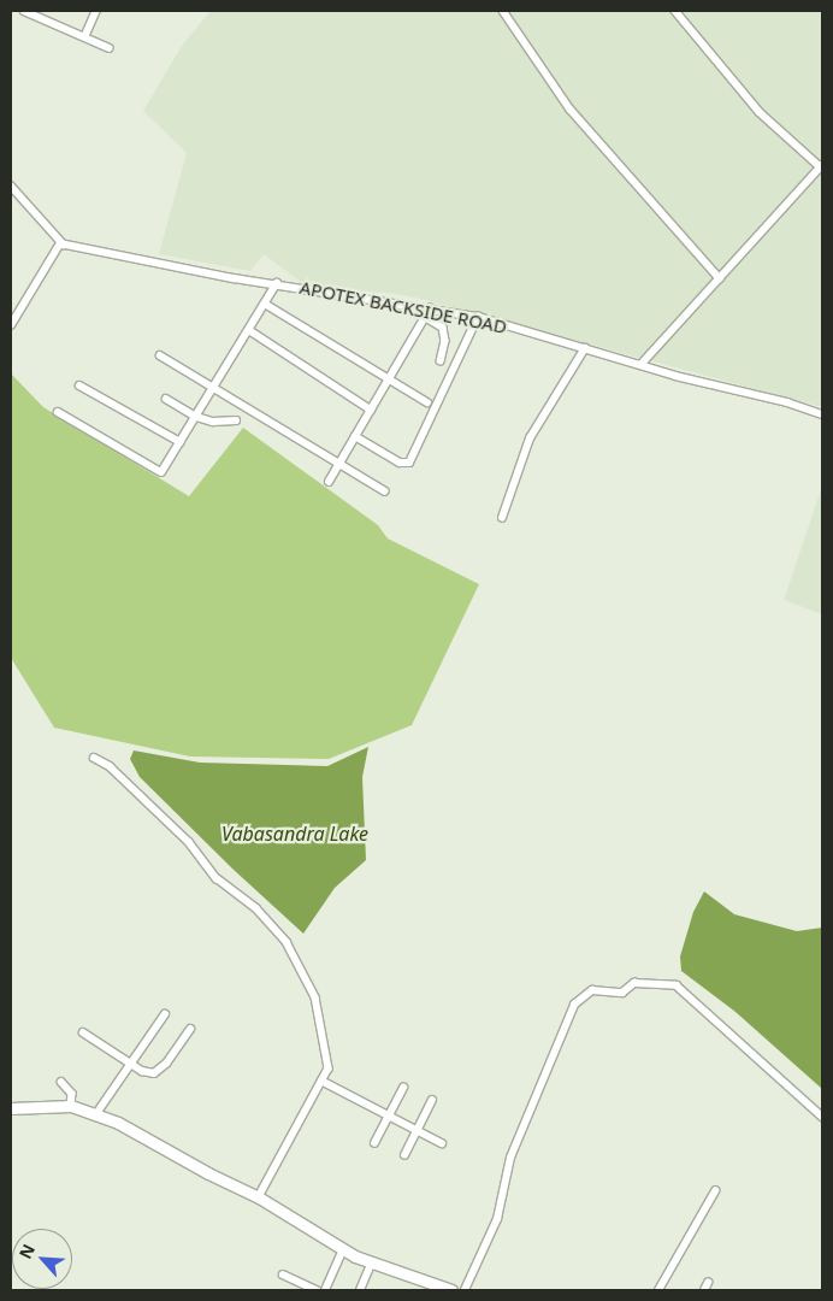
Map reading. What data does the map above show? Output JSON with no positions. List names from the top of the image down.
{
  "streets": {
    "street": ["APOTEX BACKSIDE ROAD"]
  },
  "water": ["Vabasandra Lake"],
  "north": "top left"
}
